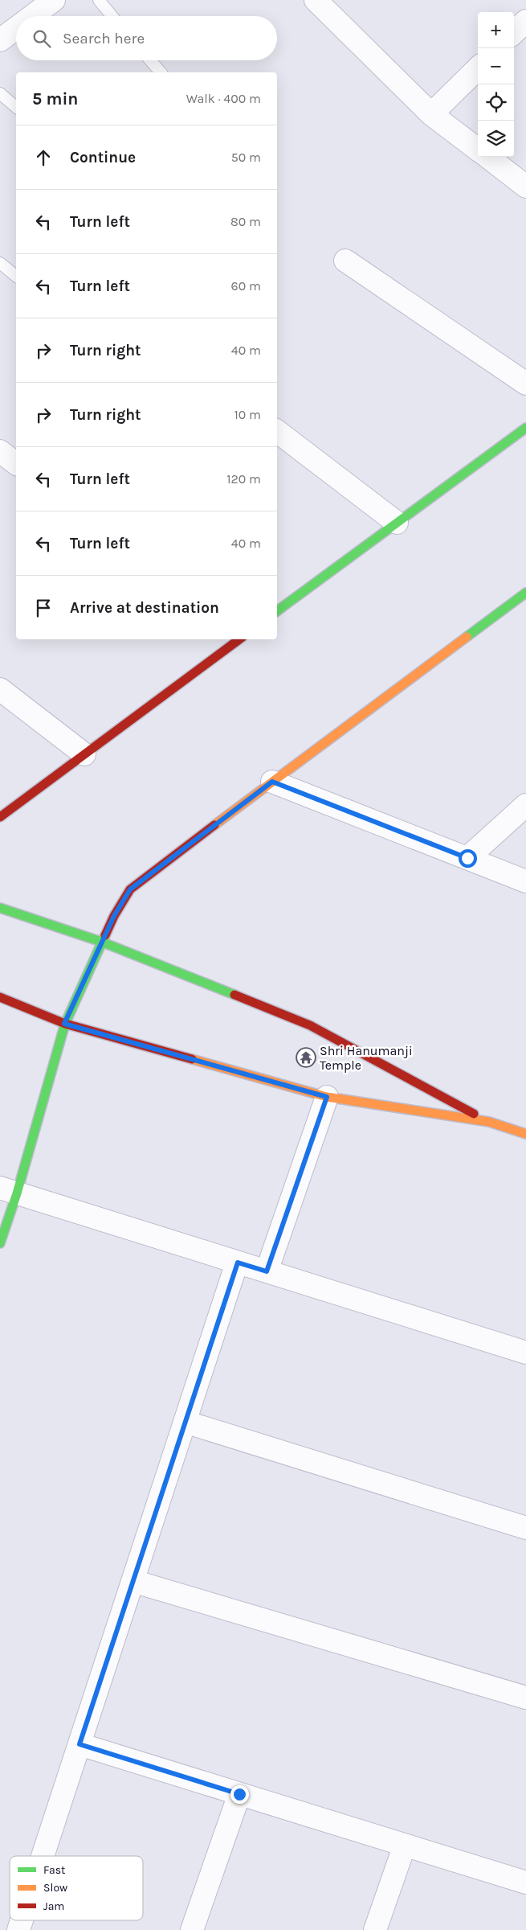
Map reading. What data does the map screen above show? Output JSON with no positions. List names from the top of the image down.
{
  "places": {
    "temple": ["Shri Hanumanji Temple"]
  },
  "legend": ["Fast", "Slow", "Jam"],
  "page": {
    "map_buttons": ["+", "−"],
    "search": "Search here",
    "heading": ["5 min", "Walk · 400 m"],
    "list": [
      ["Continue", "50 m"],
      ["Turn left", "80 m"],
      ["Turn left", "60 m"],
      ["Turn right", "40 m"],
      ["Turn right", "10 m"],
      ["Turn left", "120 m"],
      ["Turn left", "40 m"],
      "Arrive at destination"
    ]
  }
}
